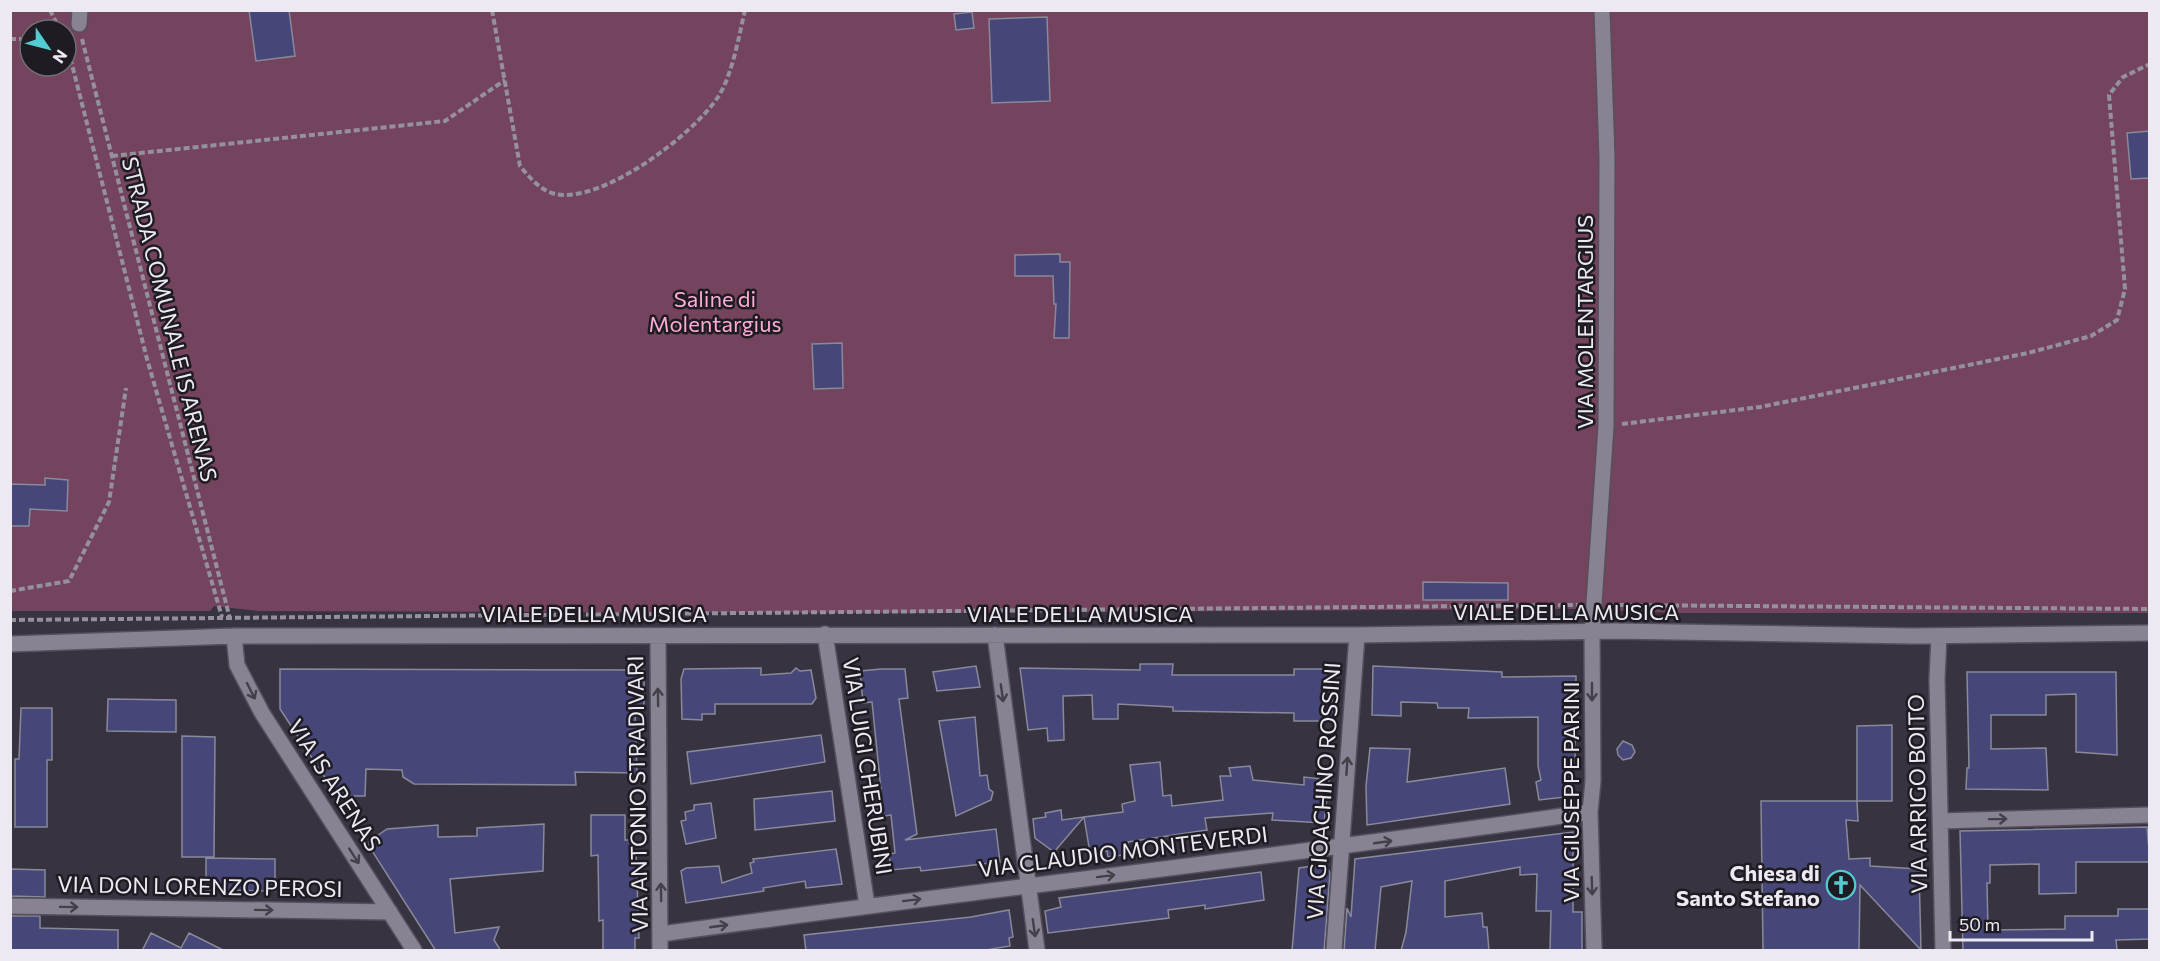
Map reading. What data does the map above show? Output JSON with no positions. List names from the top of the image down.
{
  "streets": {
    "street": [
      "VIA MOLENTARGIUS",
      "VIALE DELLA MUSICA",
      "VIA LUIGI CHERUBINI",
      "VIA IS ARENAS",
      "VIA GIOACHINO ROSSINI",
      "VIA GIUSEPPE PARINI",
      "VIA ANTONIO STRADIVARI",
      "VIA ARRIGO BOITO",
      "VIA CLAUDIO MONTEVERDI",
      "VIA DON LORENZO PEROSI"
    ],
    "path": ["STRADA COMUNALE IS ARENAS"]
  },
  "crossings": [
    ["STRADA COMUNALE IS ARENAS", "VIALE DELLA MUSICA"],
    ["STRADA COMUNALE IS ARENAS", "VIA IS ARENAS"],
    ["VIA MOLENTARGIUS", "VIALE DELLA MUSICA"],
    ["VIA MOLENTARGIUS", "VIA GIUSEPPE PARINI"],
    ["VIALE DELLA MUSICA", "VIA LUIGI CHERUBINI"],
    ["VIALE DELLA MUSICA", "VIA IS ARENAS"],
    ["VIALE DELLA MUSICA", "VIA GIOACHINO ROSSINI"],
    ["VIALE DELLA MUSICA", "VIA GIUSEPPE PARINI"],
    ["VIALE DELLA MUSICA", "VIA ANTONIO STRADIVARI"],
    ["VIALE DELLA MUSICA", "VIA ARRIGO BOITO"],
    ["VIA LUIGI CHERUBINI", "VIA CLAUDIO MONTEVERDI"],
    ["VIA IS ARENAS", "VIA DON LORENZO PEROSI"],
    ["VIA GIOACHINO ROSSINI", "VIA CLAUDIO MONTEVERDI"],
    ["VIA GIUSEPPE PARINI", "VIA CLAUDIO MONTEVERDI"],
    ["VIA ANTONIO STRADIVARI", "VIA CLAUDIO MONTEVERDI"]
  ],
  "one_way": [
    "VIA IS ARENAS",
    "VIA GIOACHINO ROSSINI",
    "VIA GIUSEPPE PARINI",
    "VIA ANTONIO STRADIVARI",
    "VIA CLAUDIO MONTEVERDI",
    "VIA DON LORENZO PEROSI"
  ],
  "parks": ["Saline di Molentargius"],
  "places": {
    "church": ["Chiesa di Santo Stefano"]
  },
  "scale_bar": "50 m",
  "north": "bottom right"
}
